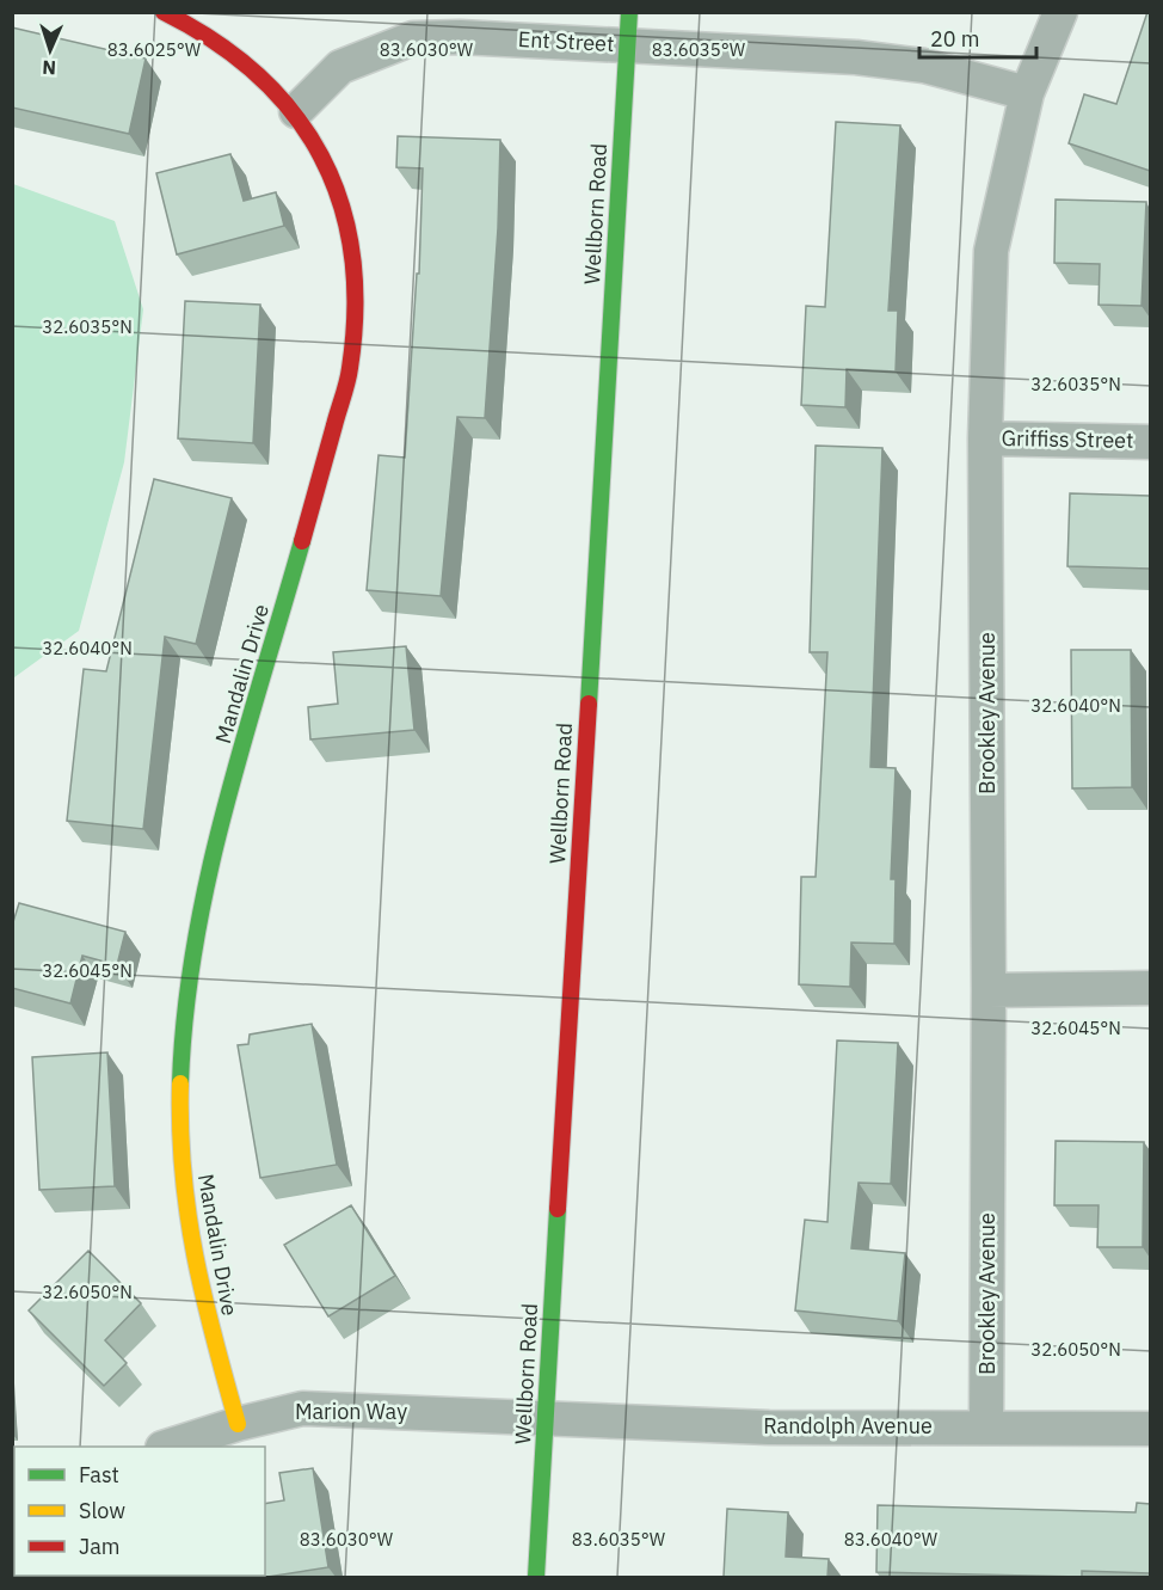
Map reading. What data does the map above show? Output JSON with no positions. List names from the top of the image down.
{
  "streets": {
    "street": [
      "Ent Street",
      "Wellborn Road",
      "Griffiss Street",
      "Mandalin Drive",
      "Brookley Avenue",
      "Marion Way",
      "Randolph Avenue"
    ]
  },
  "crossings": [
    ["Ent Street", "Wellborn Road"],
    ["Ent Street", "Mandalin Drive"],
    ["Ent Street", "Brookley Avenue"],
    ["Wellborn Road", "Marion Way"],
    ["Wellborn Road", "Randolph Avenue"],
    ["Griffiss Street", "Brookley Avenue"],
    ["Mandalin Drive", "Marion Way"],
    ["Brookley Avenue", "Randolph Avenue"],
    ["Marion Way", "Randolph Avenue"]
  ],
  "legend": ["Fast", "Slow", "Jam"],
  "scale_bar": "20 m",
  "north": "bottom",
  "coordinates": [
    "83.6025°W",
    "83.6030°W",
    "83.6035°W",
    "32.6035°N",
    "32.6040°N",
    "32.6045°N",
    "32.6050°N",
    "83.6040°W"
  ]
}
